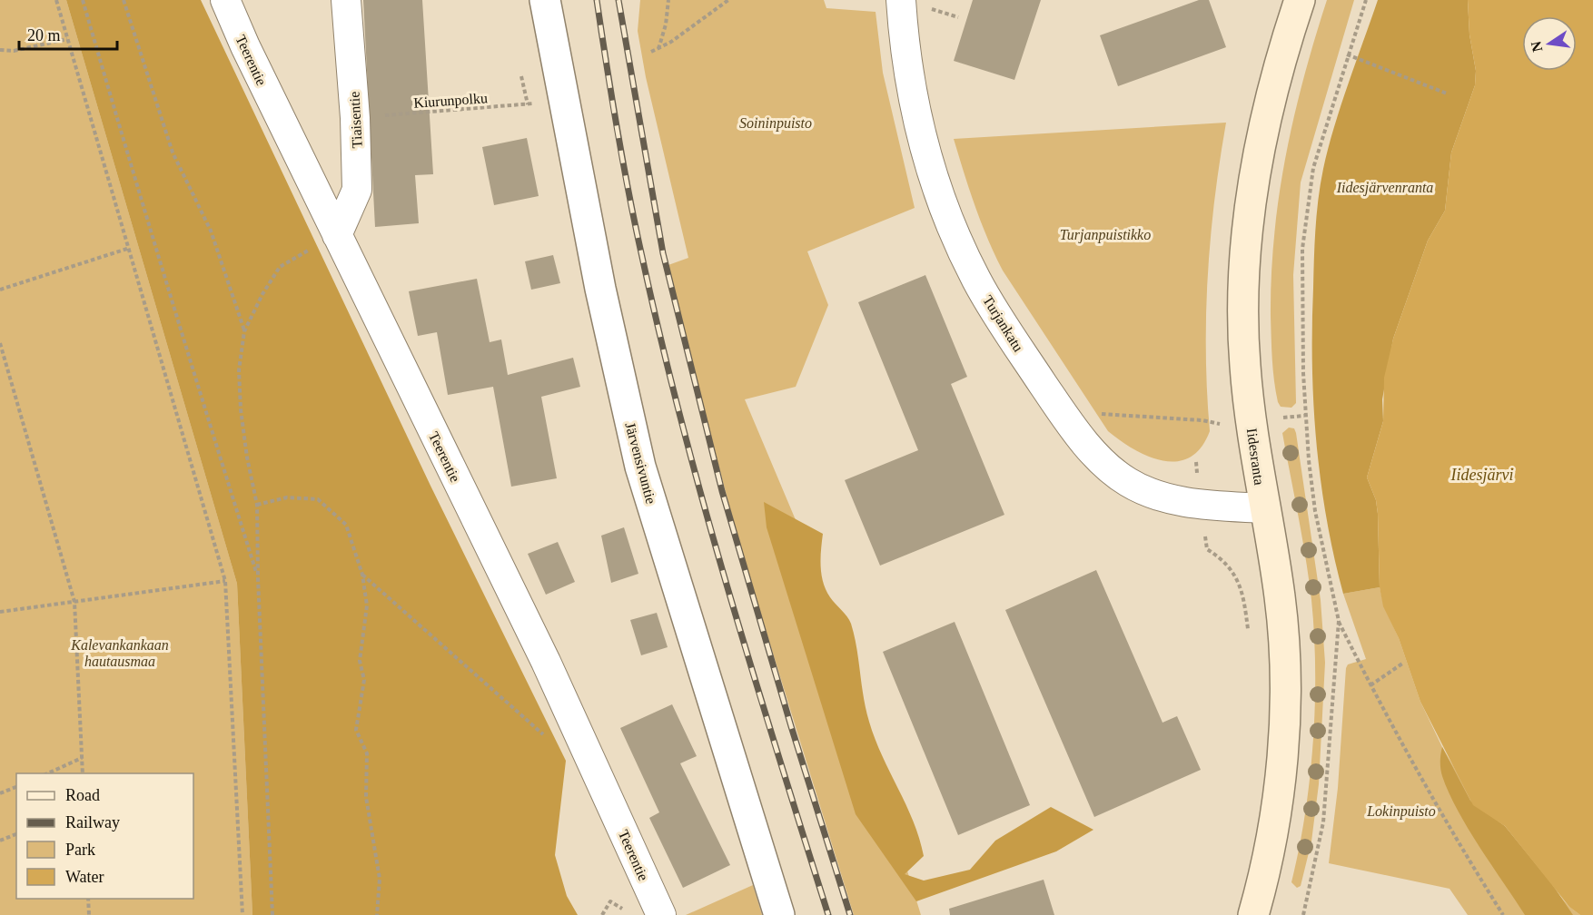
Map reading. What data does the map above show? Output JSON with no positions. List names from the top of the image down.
{
  "streets": {
    "main road": ["Iidesranta"],
    "street": [
      "Teerentie",
      "Tiaisentie",
      "Turjankatu",
      "Järvensivuntie"
    ],
    "path": ["Kiurunpolku"]
  },
  "crossings": [
    ["Teerentie", "Tiaisentie"],
    ["Turjankatu", "Iidesranta"]
  ],
  "water": ["Iidesjärvi"],
  "parks": [
    "Soininpuisto",
    "Iidesjärvenranta",
    "Turjanpuistikko",
    "Kalevankankaan hautausmaa",
    "Lokinpuisto"
  ],
  "legend": [
    "Road",
    "Railway",
    "Park",
    "Water"
  ],
  "scale_bar": "20 m",
  "north": "left"
}
